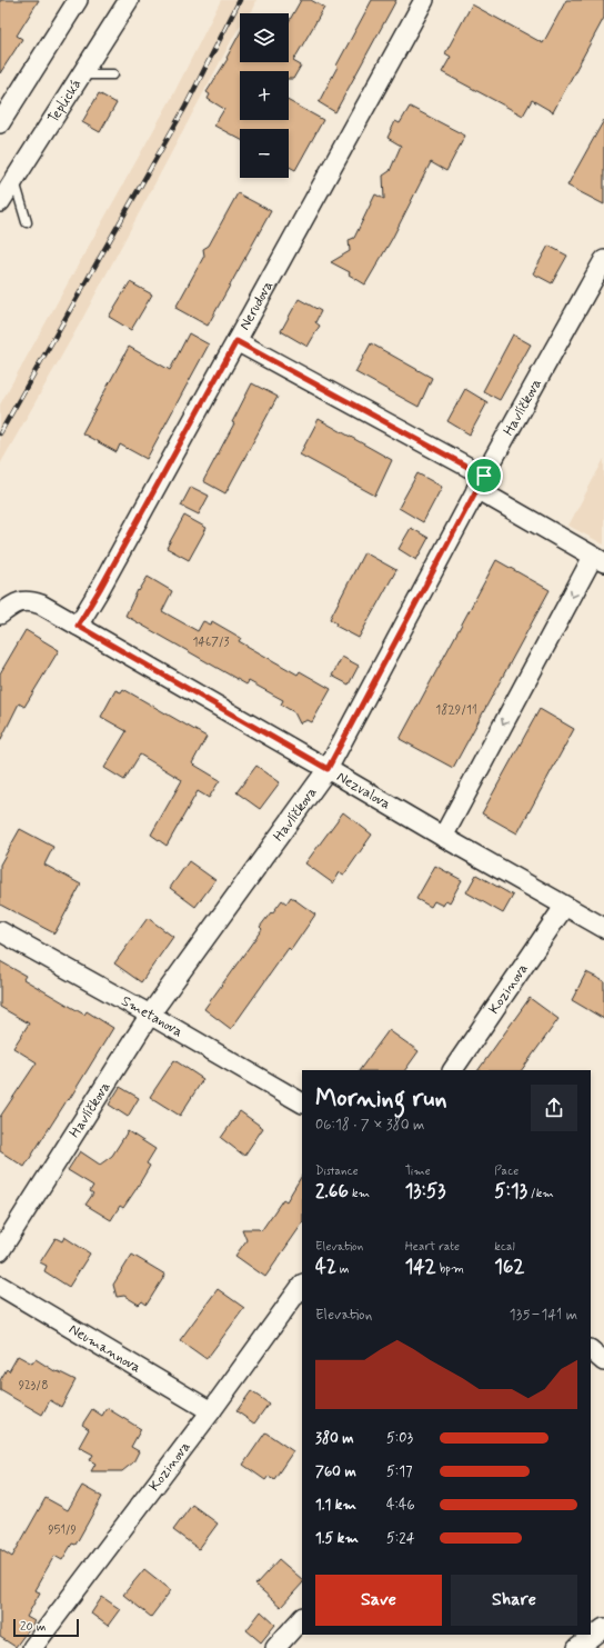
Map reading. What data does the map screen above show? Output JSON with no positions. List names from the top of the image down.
{
  "streets": {
    "street": [
      "Teplická",
      "Nerudova",
      "Havlíčkova",
      "Nezvalova",
      "Kozinova",
      "Smetanova",
      "Neumannova"
    ]
  },
  "crossings": [
    ["Nerudova", "Nezvalova"],
    ["Havlíčkova", "Nezvalova"],
    ["Havlíčkova", "Smetanova"],
    ["Nezvalova", "Kozinova"],
    ["Kozinova", "Neumannova"]
  ],
  "house_numbers": [
    "1467/3",
    "1829/11",
    "923/8",
    "951/9"
  ],
  "scale_bar": "20 m",
  "page": {
    "map_buttons": ["+", "−"],
    "heading": ["Morning run", "06:18 · 7 × 380 m"],
    "stats": [
      ["Distance", "2.66 km"],
      ["Time", "13:53"],
      ["Pace", "5:13 /km"],
      ["Elevation", "42 m"],
      ["Heart rate", "142 bpm"],
      ["kcal", "162"]
    ],
    "chart": ["Elevation", "135–141 m"],
    "list": [
      {
        "name": "380 m",
        "note": "5:03"
      },
      {
        "name": "760 m",
        "note": "5:17"
      },
      {
        "name": "1.1 km",
        "note": "4:46"
      },
      {
        "name": "1.5 km",
        "note": "5:24"
      }
    ],
    "buttons": ["Save", "Share"],
    "scale": "20 m"
  }
}
